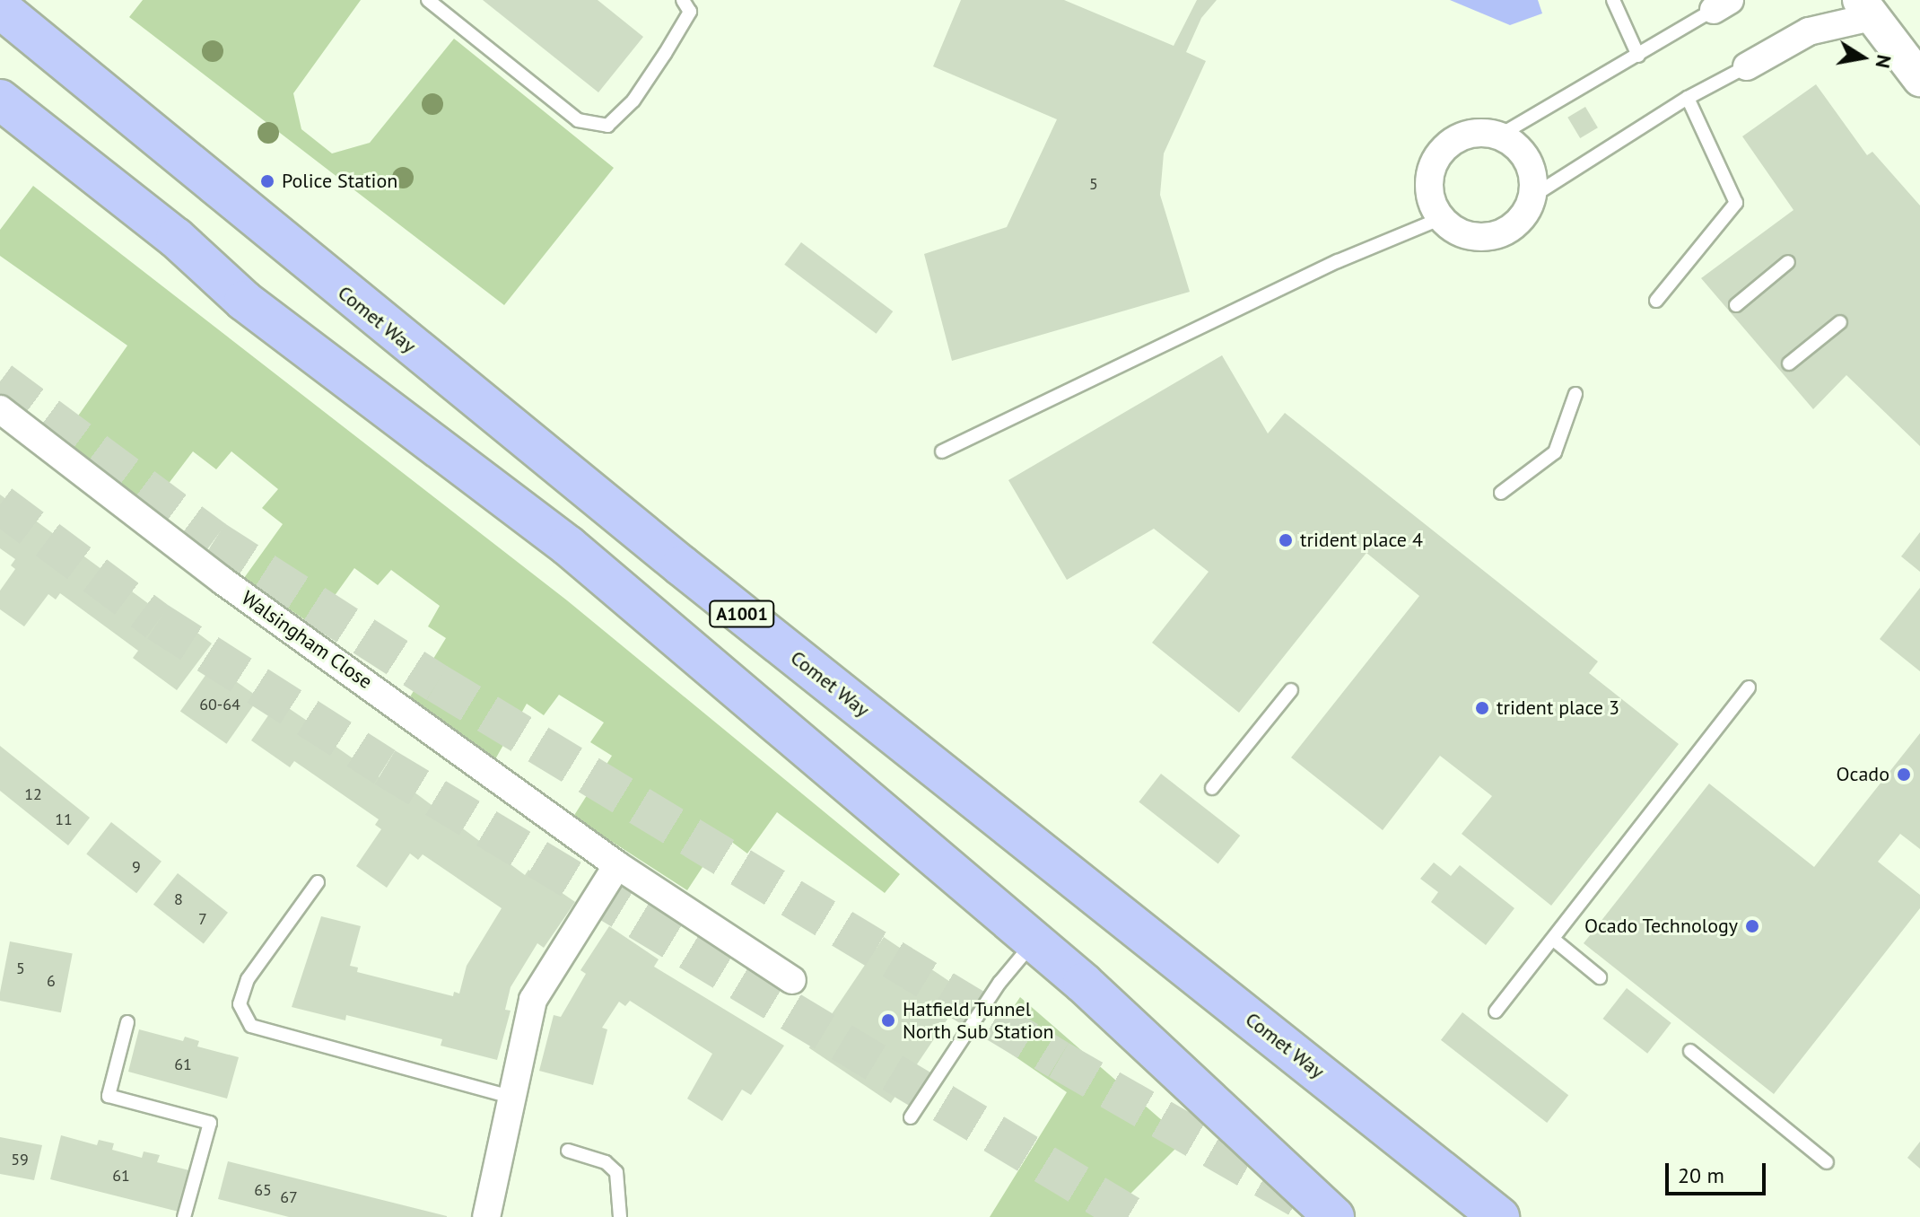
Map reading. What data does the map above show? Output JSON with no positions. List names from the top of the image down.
{
  "streets": {
    "main road": ["Comet Way", "A1001"],
    "street": ["Walsingham Close"]
  },
  "places": [
    "Police Station",
    "trident place 4",
    "trident place 3",
    "Ocado",
    "Ocado Technology",
    "Hatfield Tunnel North Sub Station"
  ],
  "house_numbers": [
    "5",
    "60-64",
    "12",
    "11",
    "9",
    "8",
    "7",
    "5",
    "6",
    "61",
    "59",
    "61",
    "65",
    "67"
  ],
  "scale_bar": "20 m",
  "north": "right"
}
